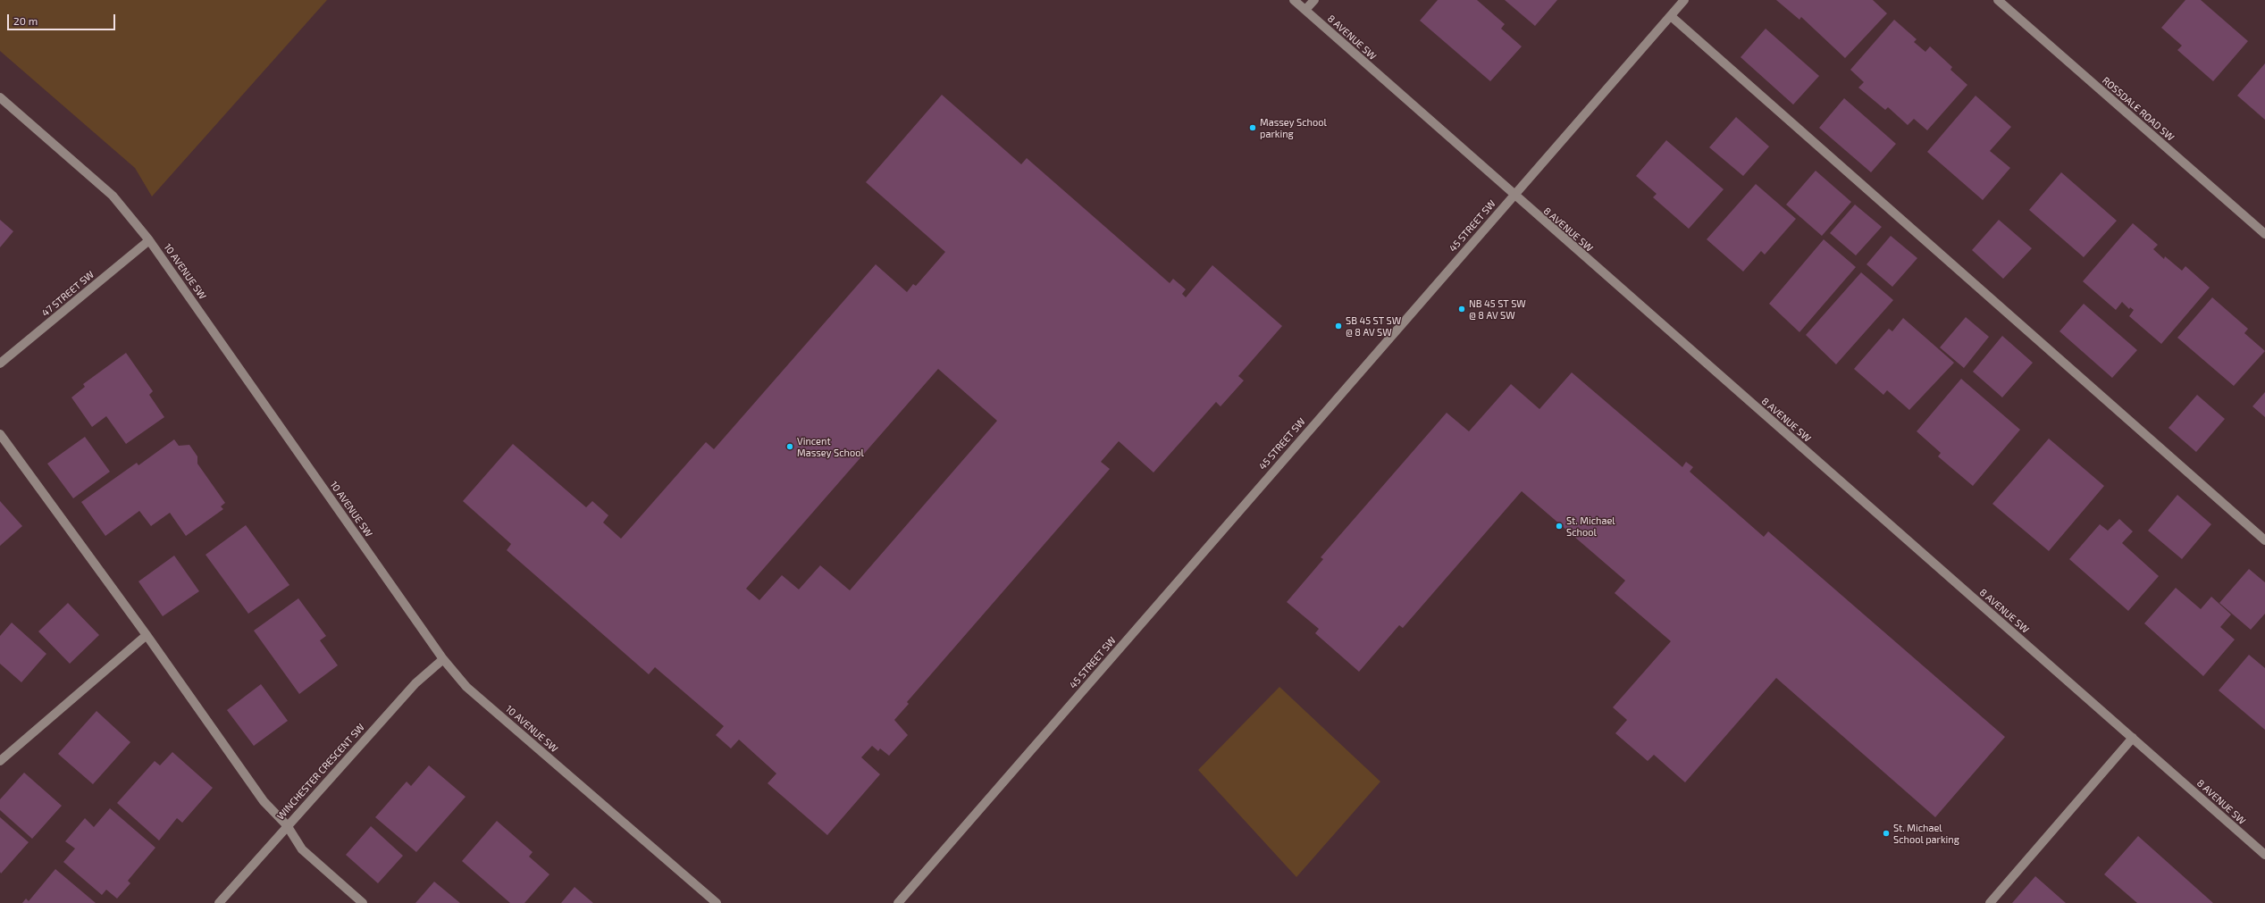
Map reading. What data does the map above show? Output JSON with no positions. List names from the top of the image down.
{
  "streets": {
    "street": [
      "8 AVENUE SW",
      "ROSSDALE ROAD SW",
      "45 STREET SW",
      "10 AVENUE SW",
      "47 STREET SW",
      "WINCHESTER CRESCENT SW"
    ]
  },
  "crossings": [
    ["8 AVENUE SW", "45 STREET SW"],
    ["10 AVENUE SW", "47 STREET SW"],
    ["10 AVENUE SW", "WINCHESTER CRESCENT SW"]
  ],
  "places": [
    "Massey School parking",
    "NB 45 ST SW @ 8 AV SW",
    "SB 45 ST SW @ 8 AV SW",
    "Vincent Massey School",
    "St. Michael School",
    "St. Michael School parking"
  ],
  "scale_bar": "20 m"
}
